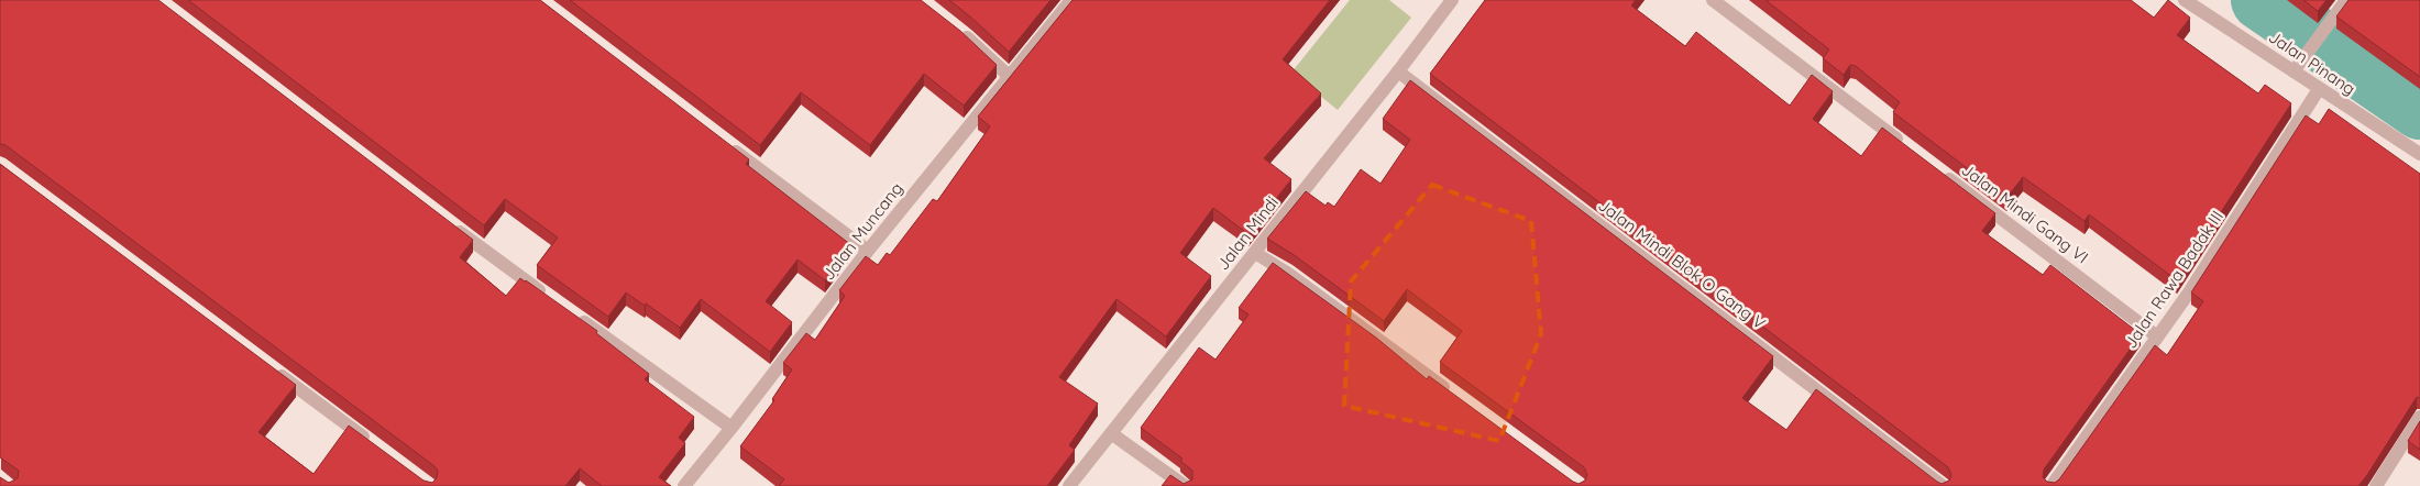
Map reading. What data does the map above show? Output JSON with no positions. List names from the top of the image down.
{
  "streets": {
    "street": [
      "Jalan Pinang",
      "Jalan Mindi Gang VI",
      "Jalan Muncang",
      "Jalan Mindi",
      "Jalan Mindi Blok O Gang V",
      "Jalan Rawa Badak III"
    ]
  },
  "crossings": [
    ["Jalan Pinang", "Jalan Rawa Badak III"],
    ["Jalan Mindi Gang VI", "Jalan Rawa Badak III"],
    ["Jalan Mindi", "Jalan Mindi Blok O Gang V"]
  ]
}
